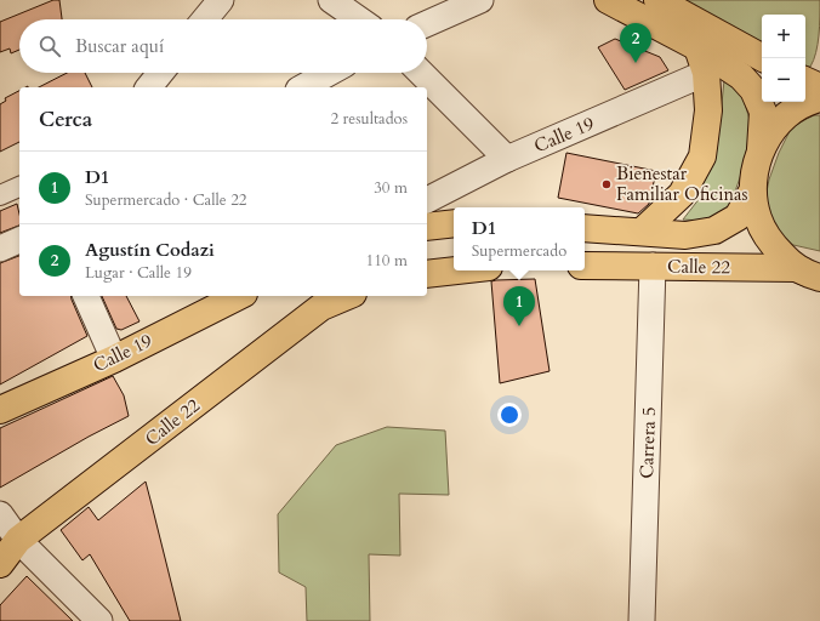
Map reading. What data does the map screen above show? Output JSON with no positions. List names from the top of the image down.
{
  "streets": {
    "main road": ["Calle 19", "Calle 22"],
    "street": ["Carrera 5"]
  },
  "crossings": [
    ["Calle 22", "Carrera 5"]
  ],
  "places": ["Bienestar Familiar Oficinas"],
  "page": {
    "map_buttons": ["+", "−"],
    "search": "Buscar aquí",
    "pins": ["2", "1"],
    "heading": ["Cerca", "2 resultados"],
    "list": [
      {
        "mark": "1",
        "name": "D1",
        "note": "Supermercado · Calle 22",
        "value": "30 m"
      },
      {
        "mark": "2",
        "name": "Agustín Codazi",
        "note": "Lugar · Calle 19",
        "value": "110 m"
      }
    ],
    "popup": ["D1", "Supermercado"]
  }
}
